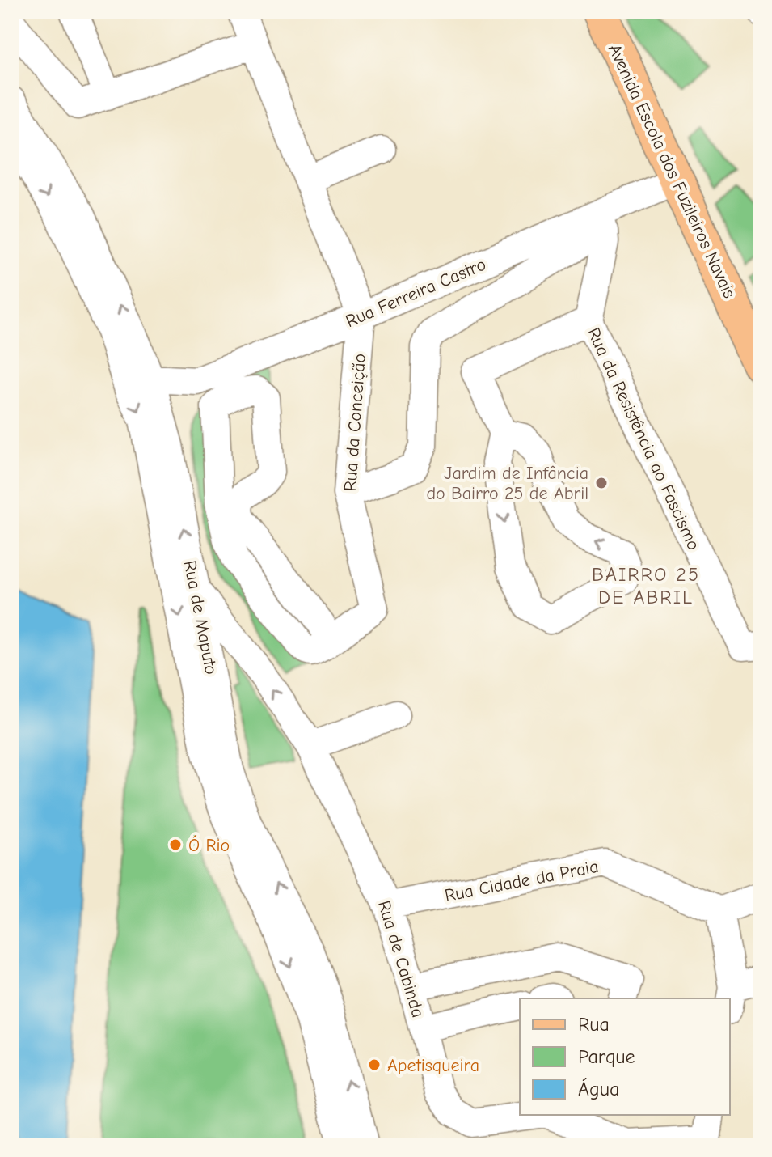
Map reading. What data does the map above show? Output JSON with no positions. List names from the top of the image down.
{
  "streets": {
    "main road": ["Avenida Escola dos Fuzileiros Navais"],
    "street": [
      "Rua Ferreira Castro",
      "Rua da Conceição",
      "Rua da Resistência ao Fascismo",
      "Rua de Maputo",
      "Rua Cidade da Praia",
      "Rua de Cabinda"
    ]
  },
  "crossings": [
    ["Avenida Escola dos Fuzileiros Navais", "Rua Ferreira Castro"],
    ["Rua Ferreira Castro", "Rua da Conceição"],
    ["Rua Ferreira Castro", "Rua de Maputo"],
    ["Rua de Maputo", "Rua de Cabinda"],
    ["Rua Cidade da Praia", "Rua de Cabinda"]
  ],
  "districts": ["BAIRRO 25 DE ABRIL"],
  "places": ["Jardim de Infância do Bairro 25 de Abril", "Ó Rio", "Apetisqueira"],
  "legend": ["Rua", "Parque", "Água"]
}
